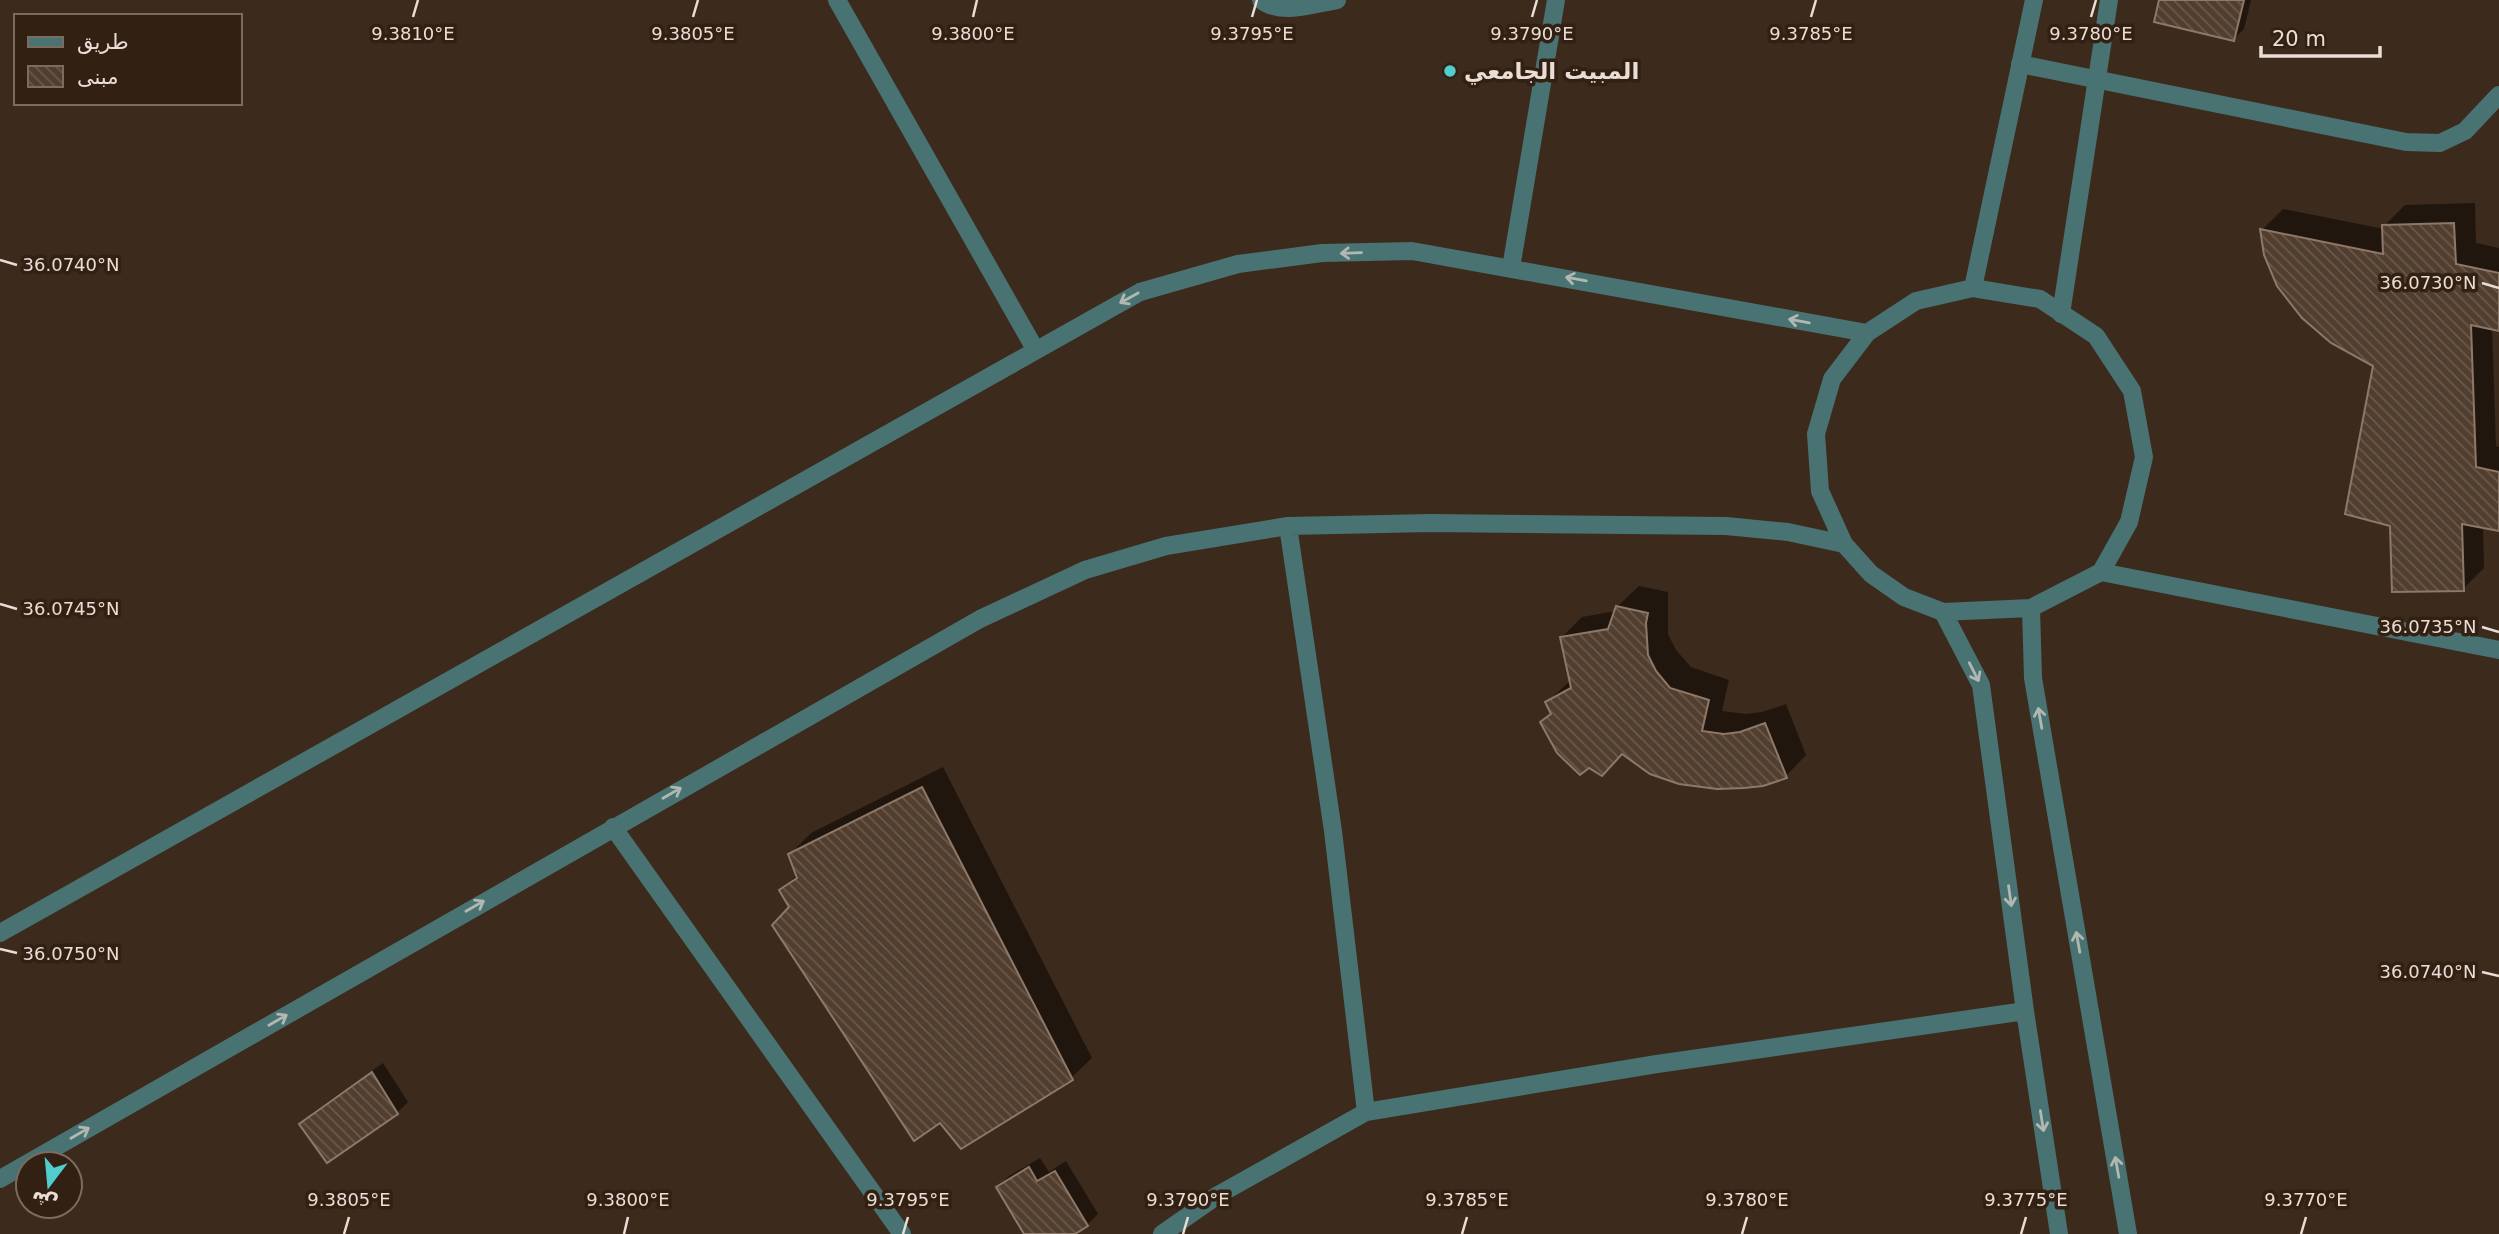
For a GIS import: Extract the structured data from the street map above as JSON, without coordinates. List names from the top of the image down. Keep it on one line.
{"places":["المبيت الجامعي"],"legend":["طريق","مبنى"],"scale_bar":"20 m","north":"bottom","coordinates":["9.3810°E","9.3805°E","9.3800°E","9.3795°E","9.3790°E","9.3785°E","9.3780°E","36.0740°N","36.0730°N","36.0745°N","36.0735°N","36.0750°N","9.3775°E","9.3770°E"]}
